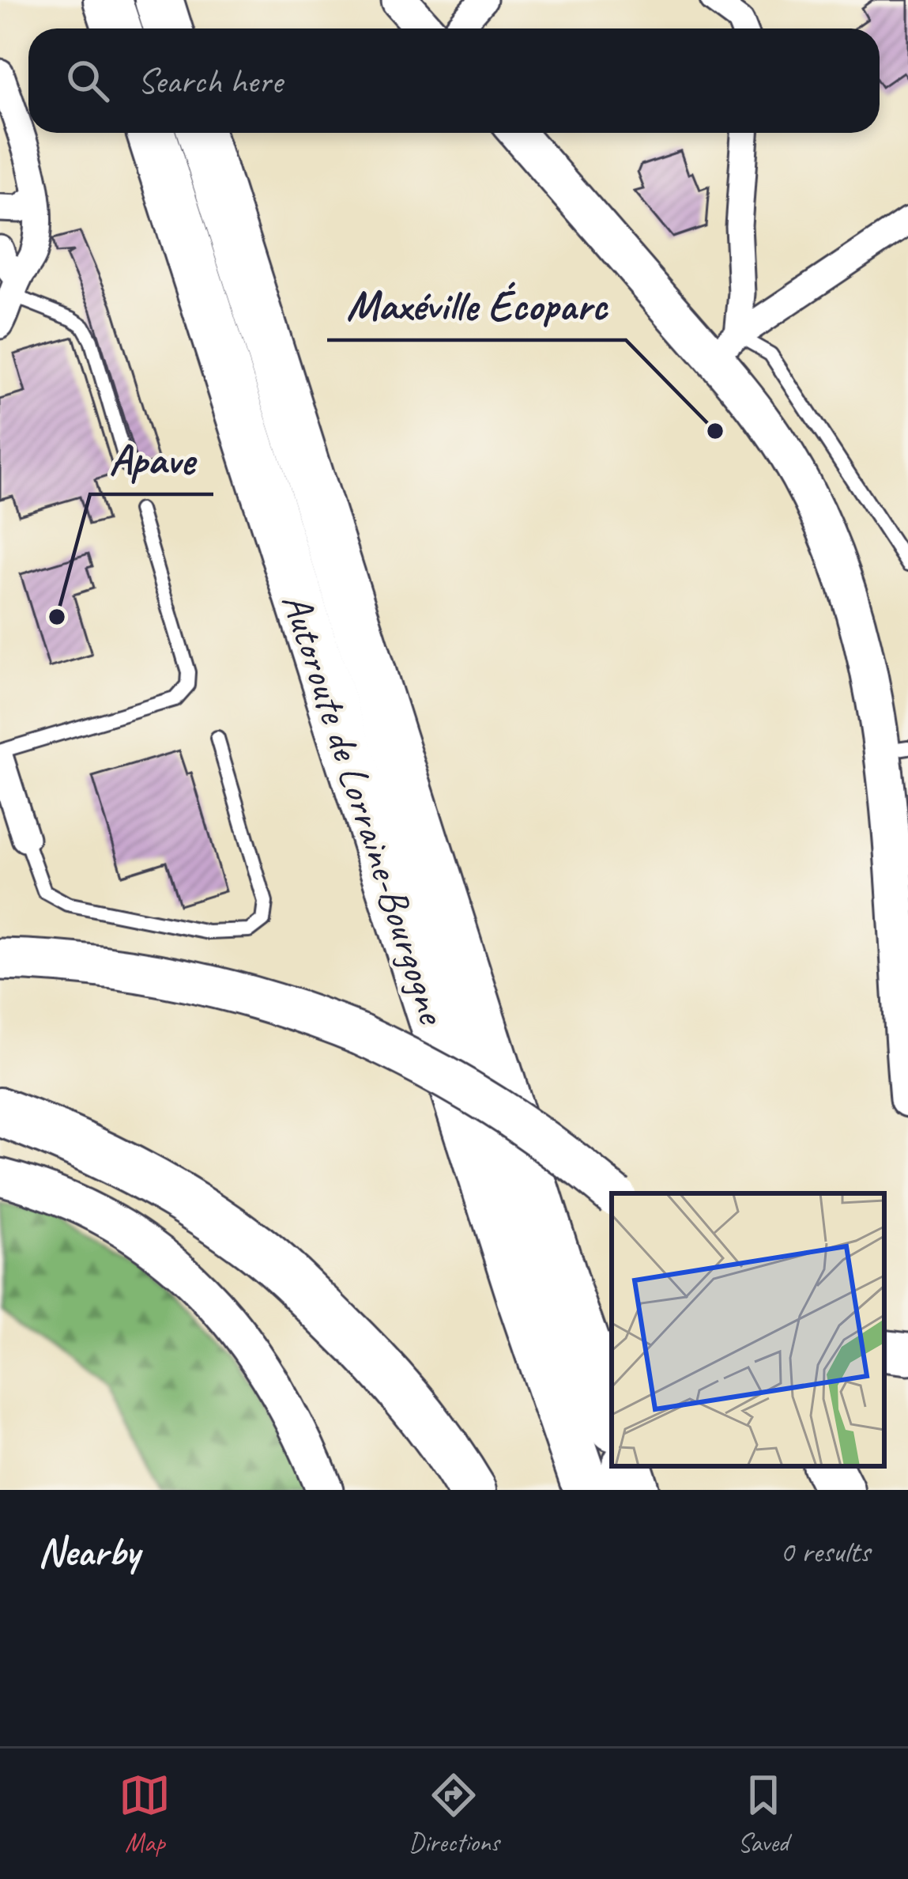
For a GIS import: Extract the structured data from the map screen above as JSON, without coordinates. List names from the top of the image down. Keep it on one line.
{"streets":{"highway":["Autoroute de Lorraine-Bourgogne"]},"places":["Maxéville Écoparc","Apave"],"page":{"search":"Search here","heading":["Nearby","0 results"],"nav":["Map","Directions","Saved"]}}
